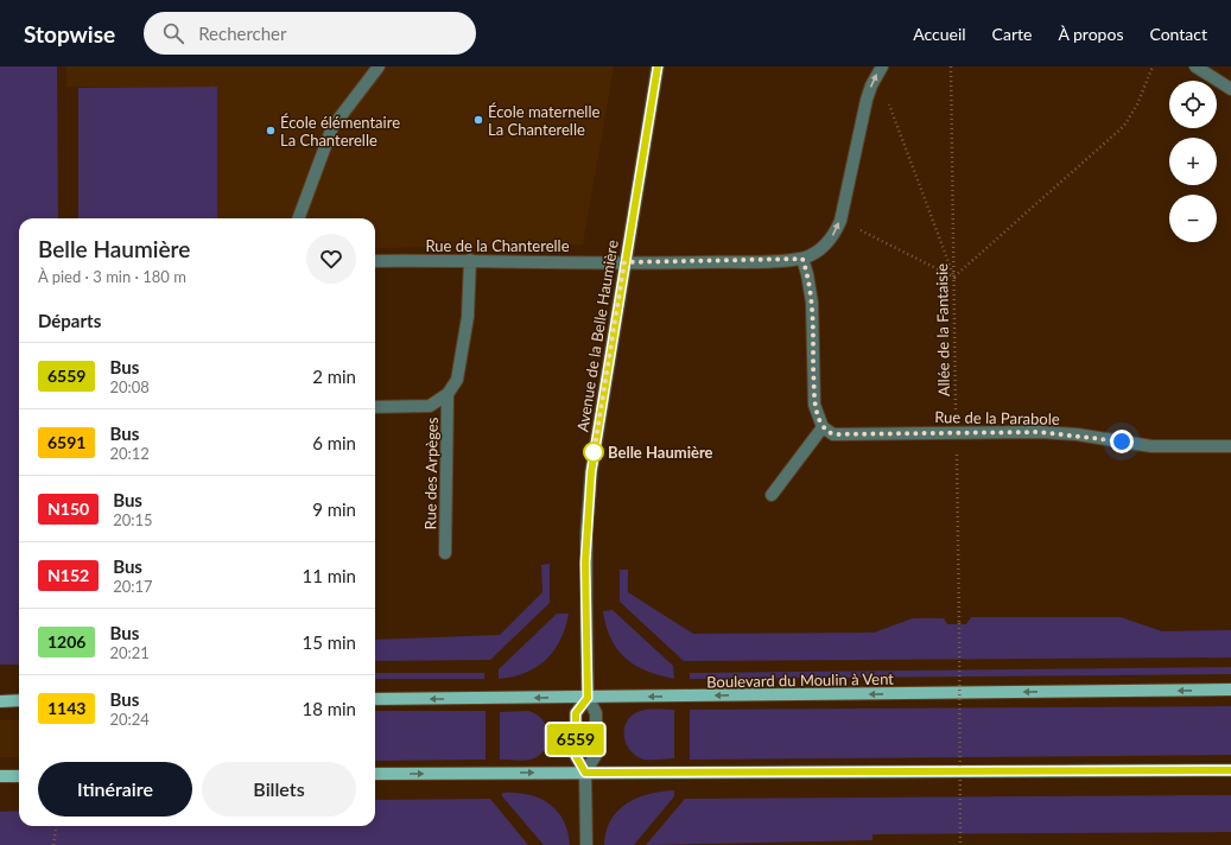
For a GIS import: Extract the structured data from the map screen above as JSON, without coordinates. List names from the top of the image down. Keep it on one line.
{"streets":{"main road":["Boulevard du Moulin à Vent"],"street":["Rue de la Chanterelle","Avenue de la Belle Haumière","Rue de la Parabole","Rue des Arpèges"],"path":["Allée de la Fantaisie"]},"crossings":[["Rue de la Chanterelle","Avenue de la Belle Haumière"],["Rue de la Chanterelle","Rue des Arpèges"],["Allée de la Fantaisie","Rue de la Parabole"],["Avenue de la Belle Haumière","Boulevard du Moulin à Vent"]],"places":["École maternelle La Chanterelle","École élémentaire La Chanterelle","Belle Haumière"],"lines":["bus line 6559"],"page":{"header":"Stopwise","search":"Rechercher","nav":["Accueil","Carte","À propos","Contact"],"on_map":"6559","map_buttons":["+","−"],"heading":[["Belle Haumière","À pied · 3 min · 180 m"],"Départs"],"list":[{"mark":"6559","name":"Bus","note":"20:08","value":"2 min"},{"mark":"6591","name":"Bus","note":"20:12","value":"6 min"},{"mark":"N150","name":"Bus","note":"20:15","value":"9 min"},{"mark":"N152","name":"Bus","note":"20:17","value":"11 min"},{"mark":"1206","name":"Bus","note":"20:21","value":"15 min"},{"mark":"1143","name":"Bus","note":"20:24","value":"18 min"}],"buttons":["Itinéraire","Billets"]}}
